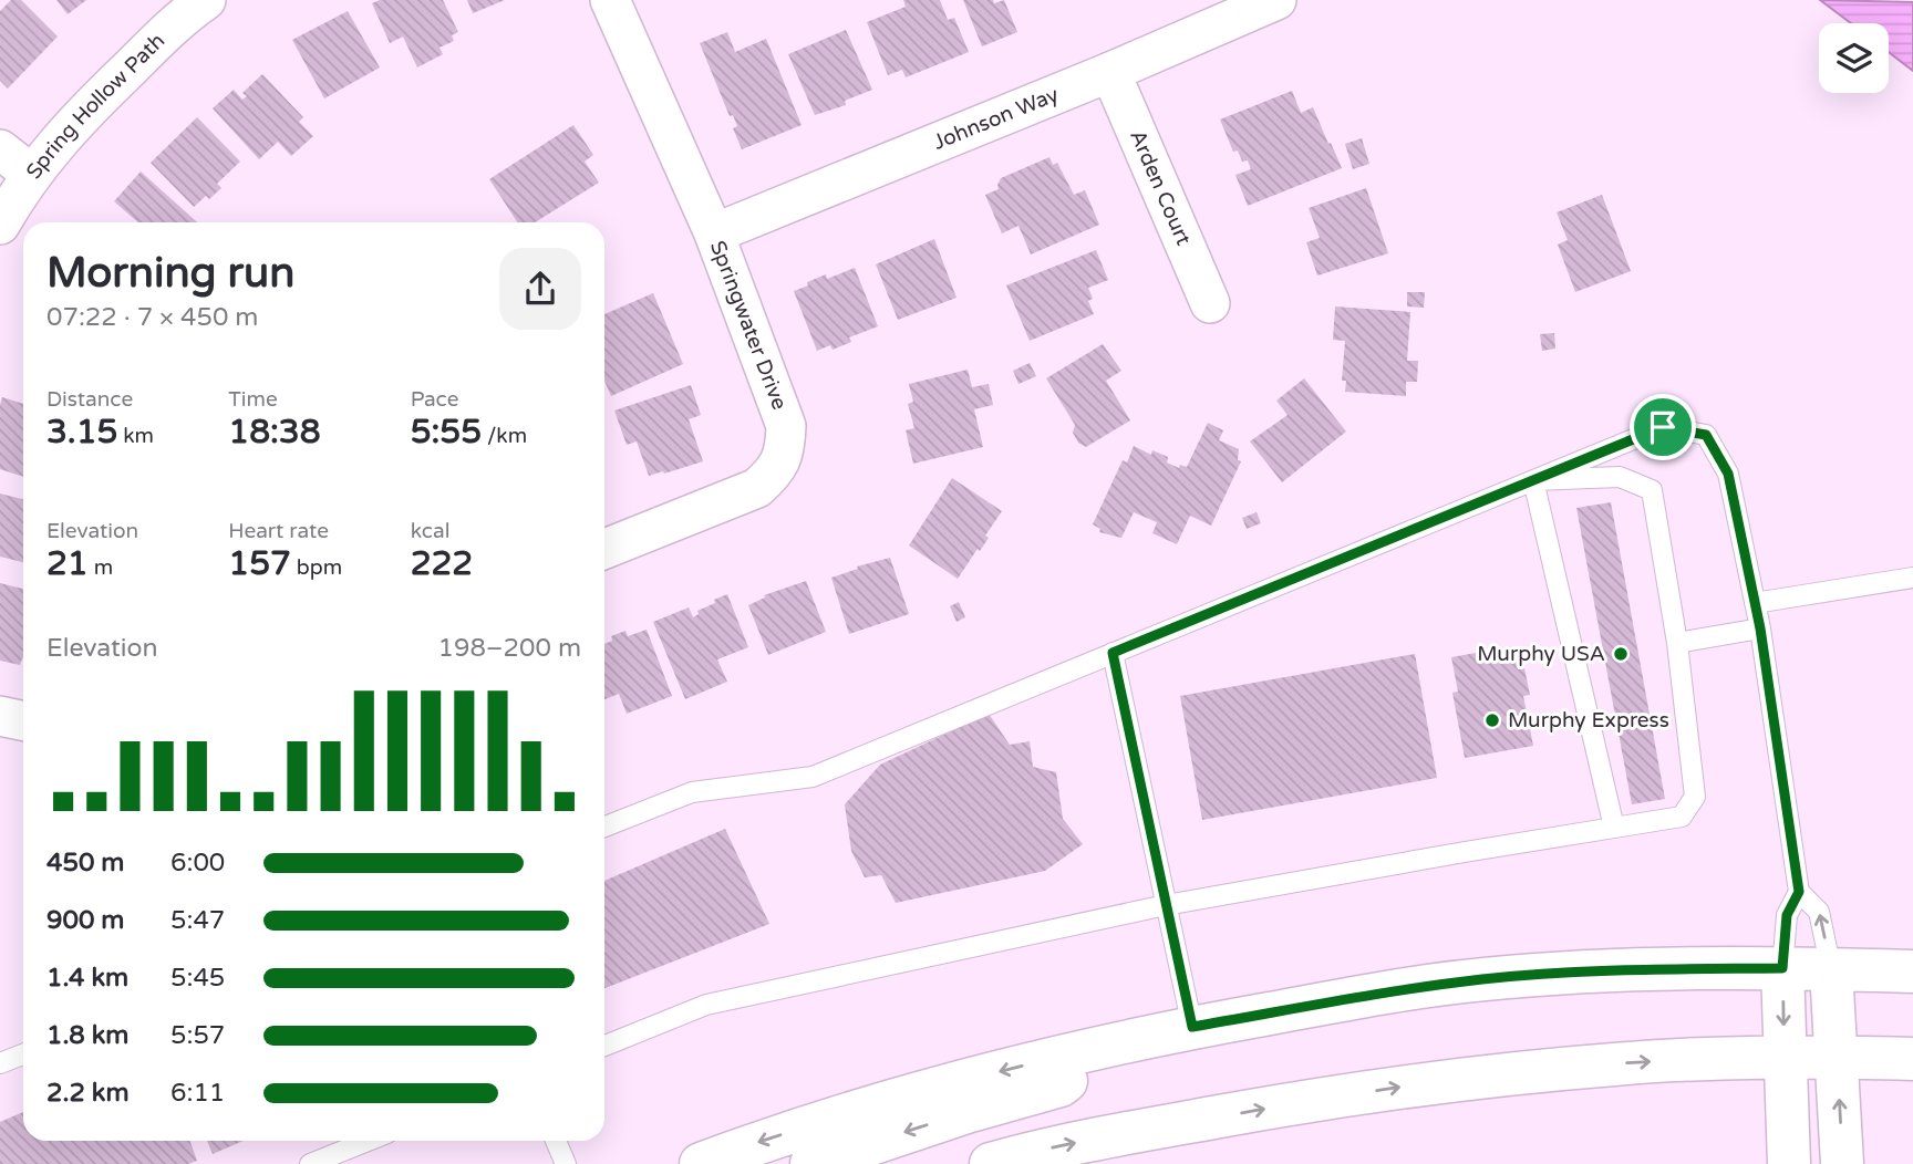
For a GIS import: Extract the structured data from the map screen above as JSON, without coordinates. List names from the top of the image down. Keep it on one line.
{"streets":{"street":["Spring Hollow Path","Johnson Way","Arden Court","Springwater Drive"]},"crossings":[["Johnson Way","Arden Court"],["Johnson Way","Springwater Drive"]],"places":["Murphy USA","Murphy Express"],"page":{"heading":["Morning run","07:22 · 7 × 450 m"],"stats":[["Distance","3.15 km"],["Time","18:38"],["Pace","5:55 /km"],["Elevation","21 m"],["Heart rate","157 bpm"],["kcal","222"]],"chart":["Elevation","198–200 m"],"list":[{"name":"450 m","note":"6:00"},{"name":"900 m","note":"5:47"},{"name":"1.4 km","note":"5:45"},{"name":"1.8 km","note":"5:57"},{"name":"2.2 km","note":"6:11"}]}}
